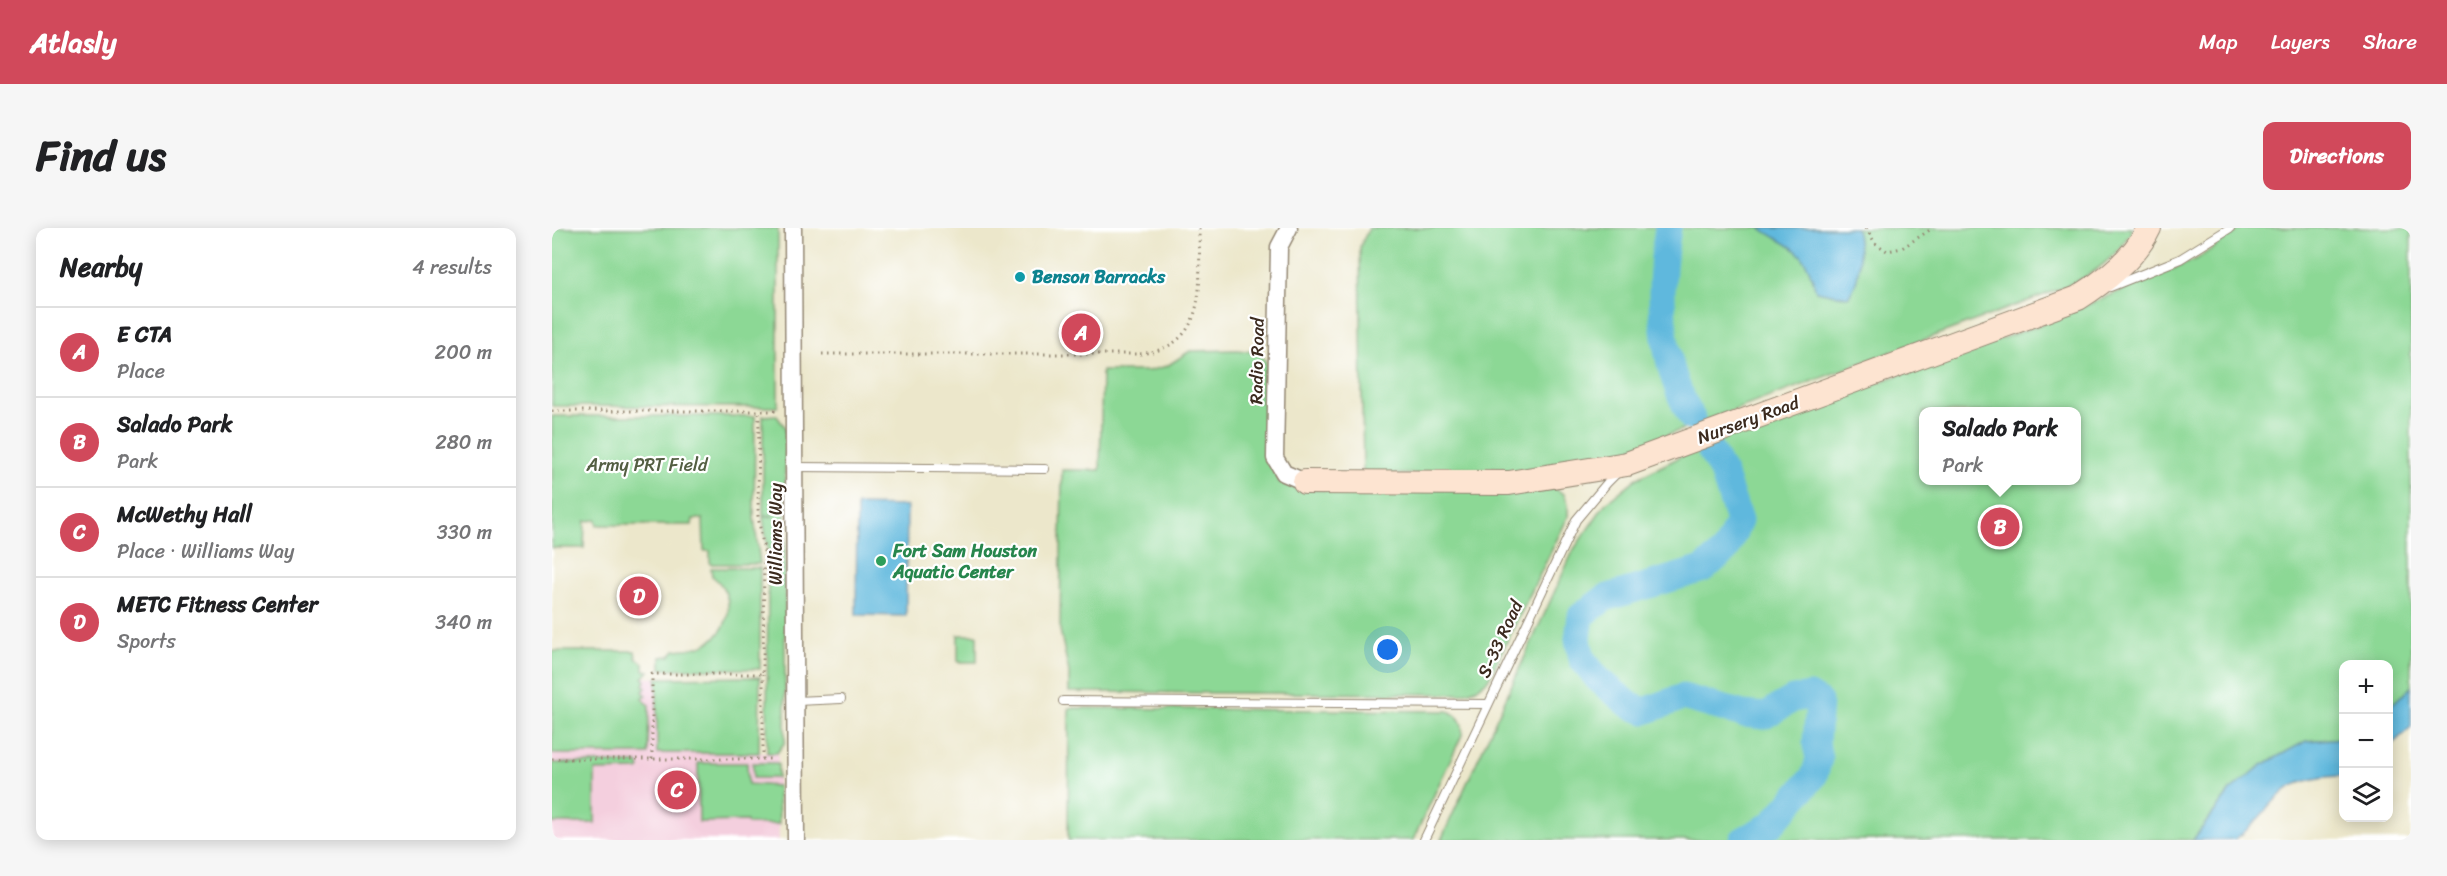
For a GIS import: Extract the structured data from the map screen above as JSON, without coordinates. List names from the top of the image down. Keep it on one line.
{"streets":{"street":["Radio Road","Nursery Road","Williams Way"],"lane":["S-33 Road"]},"crossings":[["Radio Road","Nursery Road"],["Nursery Road","S-33 Road"]],"parks":["Army PRT Field"],"places":["Benson Barracks","Fort Sam Houston Aquatic Center"],"page":{"header":"Atlasly","nav":["Map","Layers","Share"],"title":"Find us","buttons":"Directions","heading":["Nearby","4 results"],"list":[{"mark":"A","name":"E CTA","note":"Place","value":"200 m"},{"mark":"B","name":"Salado Park","note":"Park","value":"280 m"},{"mark":"C","name":"McWethy Hall","note":"Place · Williams Way","value":"330 m"},{"mark":"D","name":"METC Fitness Center","note":"Sports","value":"340 m"}],"pins":["A","B","D","C"],"popup":["Salado Park","Park"],"map_buttons":["+","−"]}}
